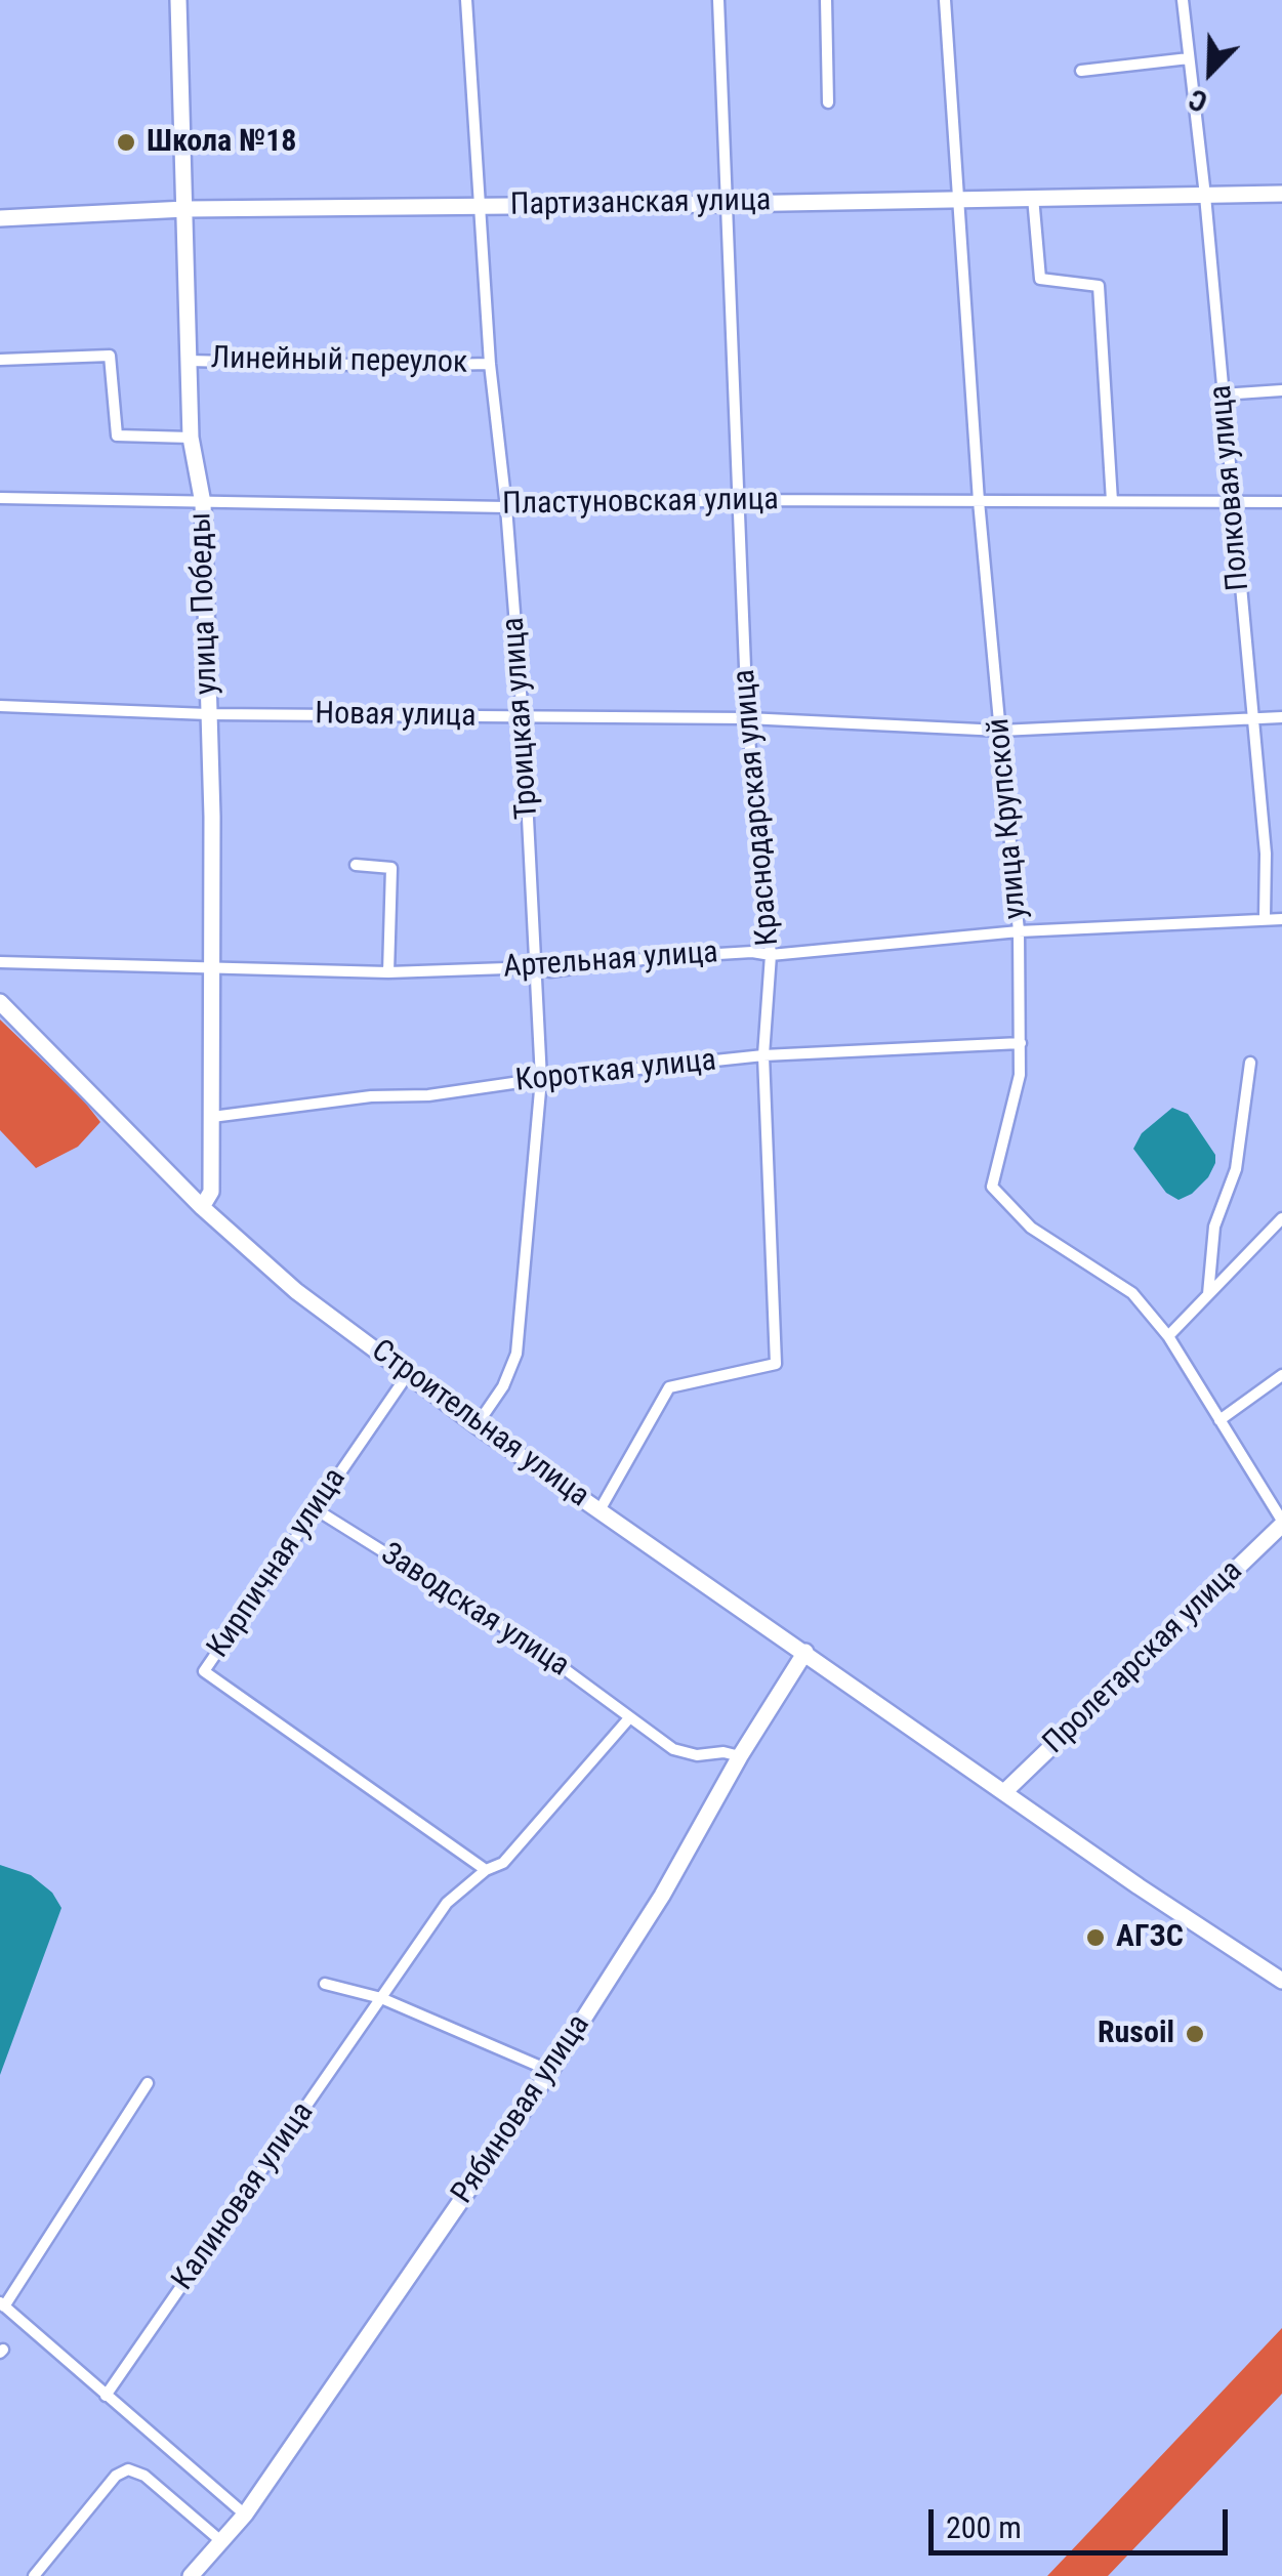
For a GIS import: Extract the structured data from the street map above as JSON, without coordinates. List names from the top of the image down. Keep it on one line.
{"streets":{"street":["Партизанская улица","Линейный переулок","Полковая улица","Пластуновская улица","улица Победы","Новая улица","Троицкая улица","Краснодарская улица","улица Крупской","Артельная улица","Короткая улица","Строительная улица","Кирпичная улица","Заводская улица","Пролетарская улица","Рябиновая улица","Калиновая улица"]},"crossings":[["Партизанская улица","Полковая улица"],["Партизанская улица","улица Победы"],["Партизанская улица","Троицкая улица"],["Партизанская улица","Краснодарская улица"],["Партизанская улица","улица Крупской"],["Линейный переулок","улица Победы"],["Линейный переулок","Троицкая улица"],["Полковая улица","Пластуновская улица"],["Полковая улица","Новая улица"],["Полковая улица","Артельная улица"],["Пластуновская улица","улица Победы"],["Пластуновская улица","Троицкая улица"],["Пластуновская улица","Краснодарская улица"],["Пластуновская улица","улица Крупской"],["улица Победы","Новая улица"],["улица Победы","Артельная улица"],["улица Победы","Короткая улица"],["улица Победы","Строительная улица"],["Новая улица","Троицкая улица"],["Новая улица","Краснодарская улица"],["Новая улица","улица Крупской"],["Троицкая улица","Артельная улица"],["Троицкая улица","Короткая улица"],["Троицкая улица","Строительная улица"],["Краснодарская улица","Артельная улица"],["Краснодарская улица","Короткая улица"],["Краснодарская улица","Строительная улица"],["улица Крупской","Артельная улица"],["улица Крупской","Короткая улица"],["улица Крупской","Пролетарская улица"],["Строительная улица","Кирпичная улица"],["Строительная улица","Пролетарская улица"],["Строительная улица","Рябиновая улица"],["Кирпичная улица","Заводская улица"],["Кирпичная улица","Калиновая улица"],["Заводская улица","Рябиновая улица"],["Заводская улица","Калиновая улица"]],"places":["Школа №18","АГЗС","Rusoil"],"scale_bar":"200 m","north":"bottom left"}
